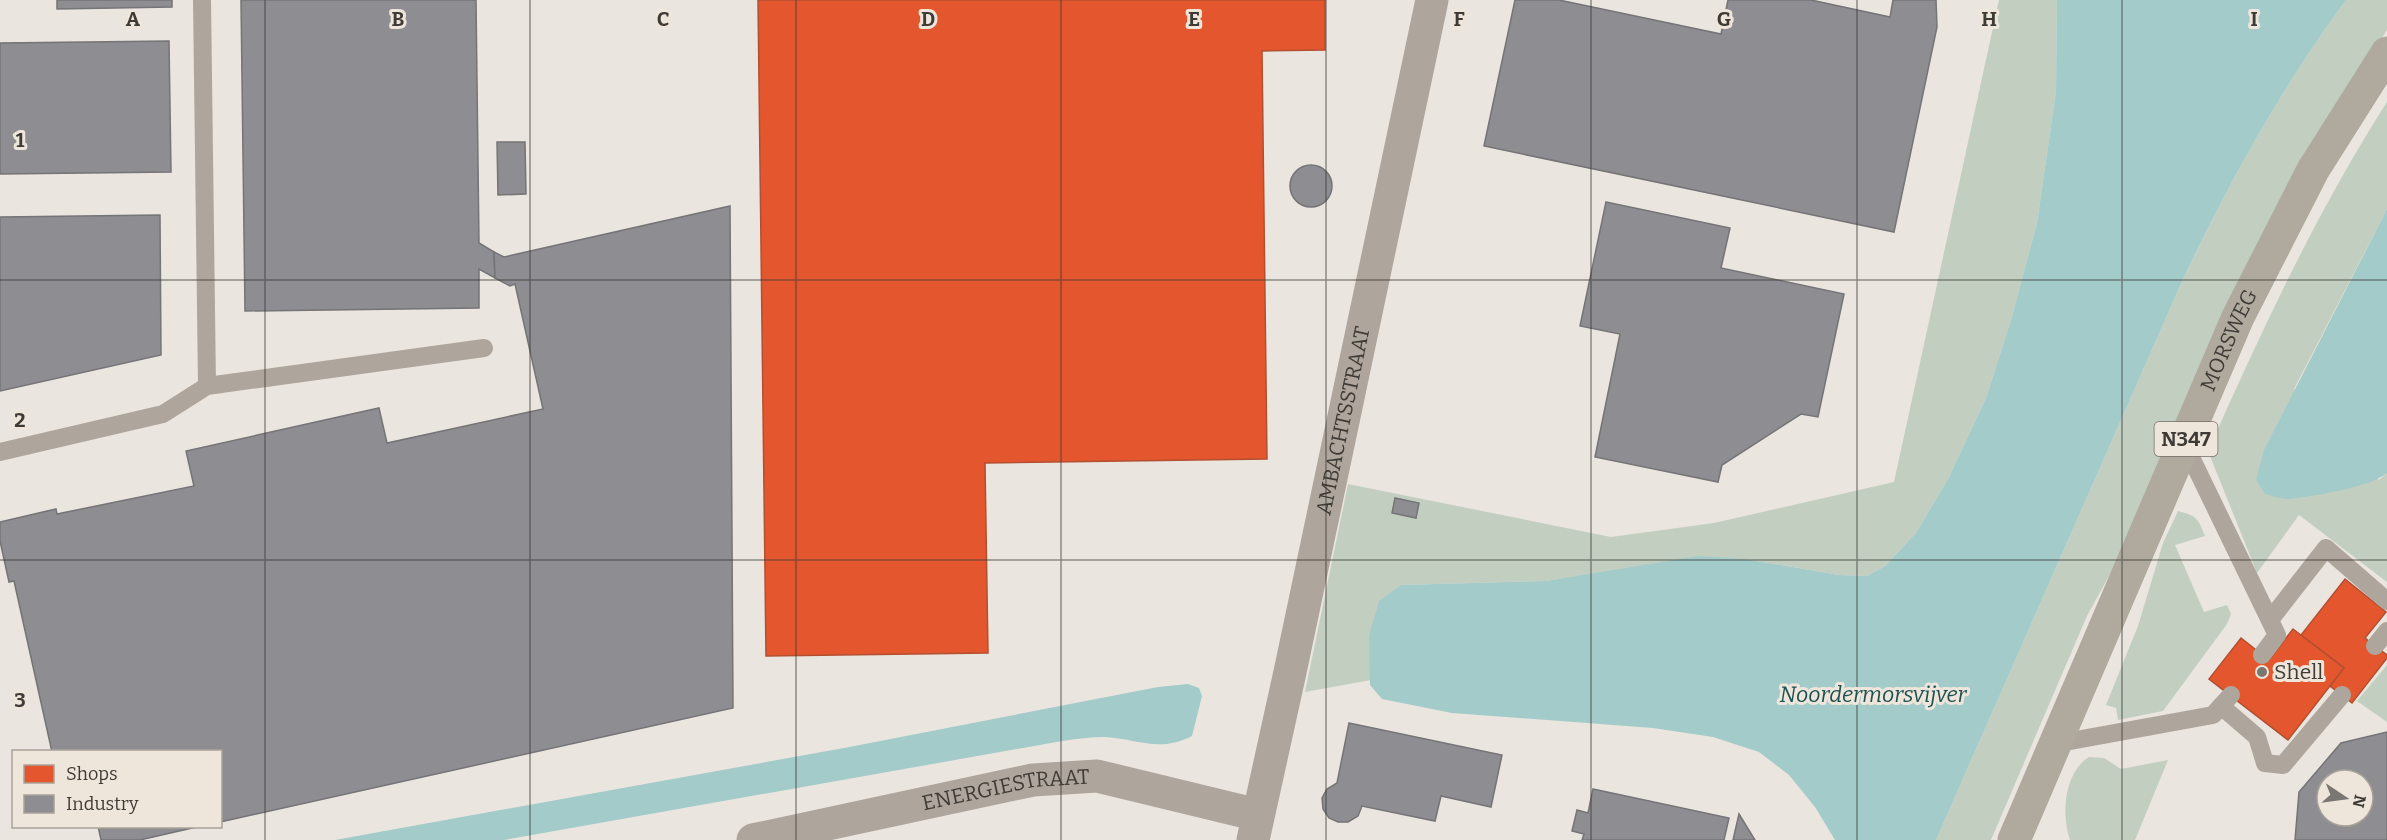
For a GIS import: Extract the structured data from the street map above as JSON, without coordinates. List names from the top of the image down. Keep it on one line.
{"streets":{"main road":["MORSWEG","N347"],"street":["AMBACHTSSTRAAT","ENERGIESTRAAT"]},"crossings":[["AMBACHTSSTRAAT","ENERGIESTRAAT"]],"water":["Noordermorsvijver"],"places":["Shell"],"legend":["Shops","Industry"],"north":"right","grid":{"columns":["A","B","C","D","E","F","G","H","I"],"rows":["1","2","3"]}}
